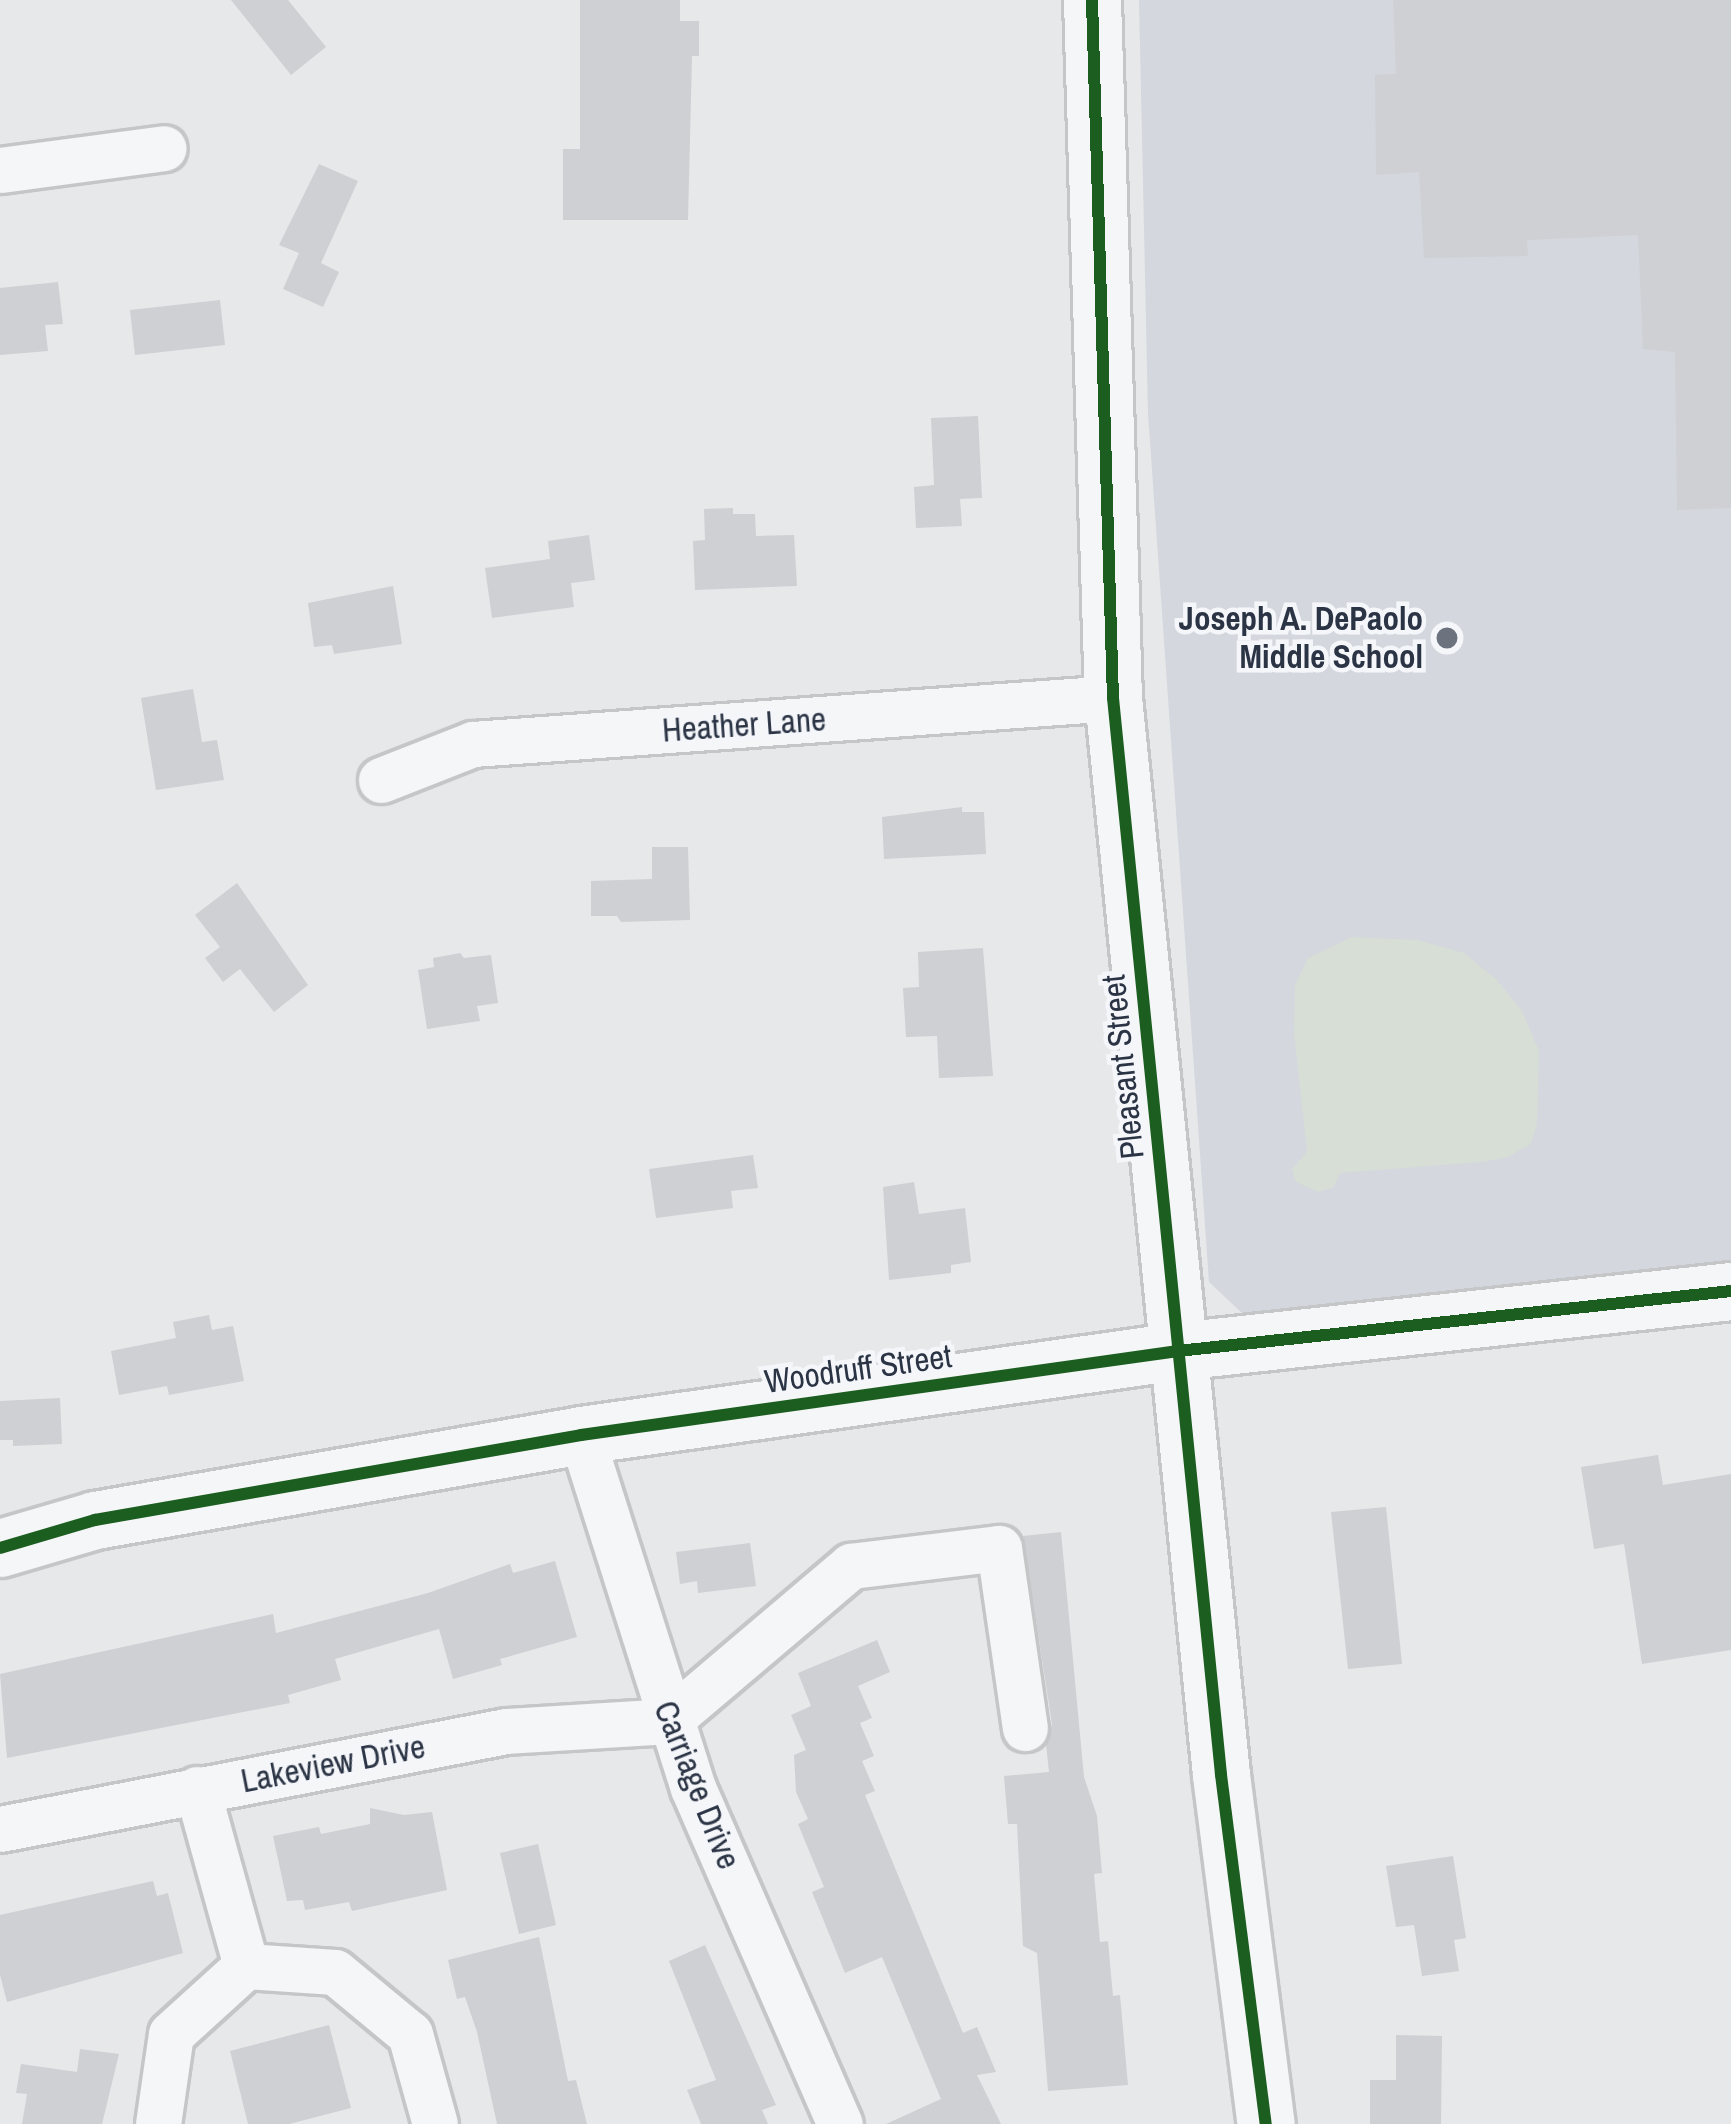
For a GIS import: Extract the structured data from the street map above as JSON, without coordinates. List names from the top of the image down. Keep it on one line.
{"streets":{"street":["Heather Lane","Pleasant Street","Woodruff Street","Lakeview Drive","Carriage Drive"]},"crossings":[["Heather Lane","Pleasant Street"],["Pleasant Street","Woodruff Street"],["Woodruff Street","Carriage Drive"],["Lakeview Drive","Carriage Drive"]],"places":["Joseph A. DePaolo Middle School"]}
